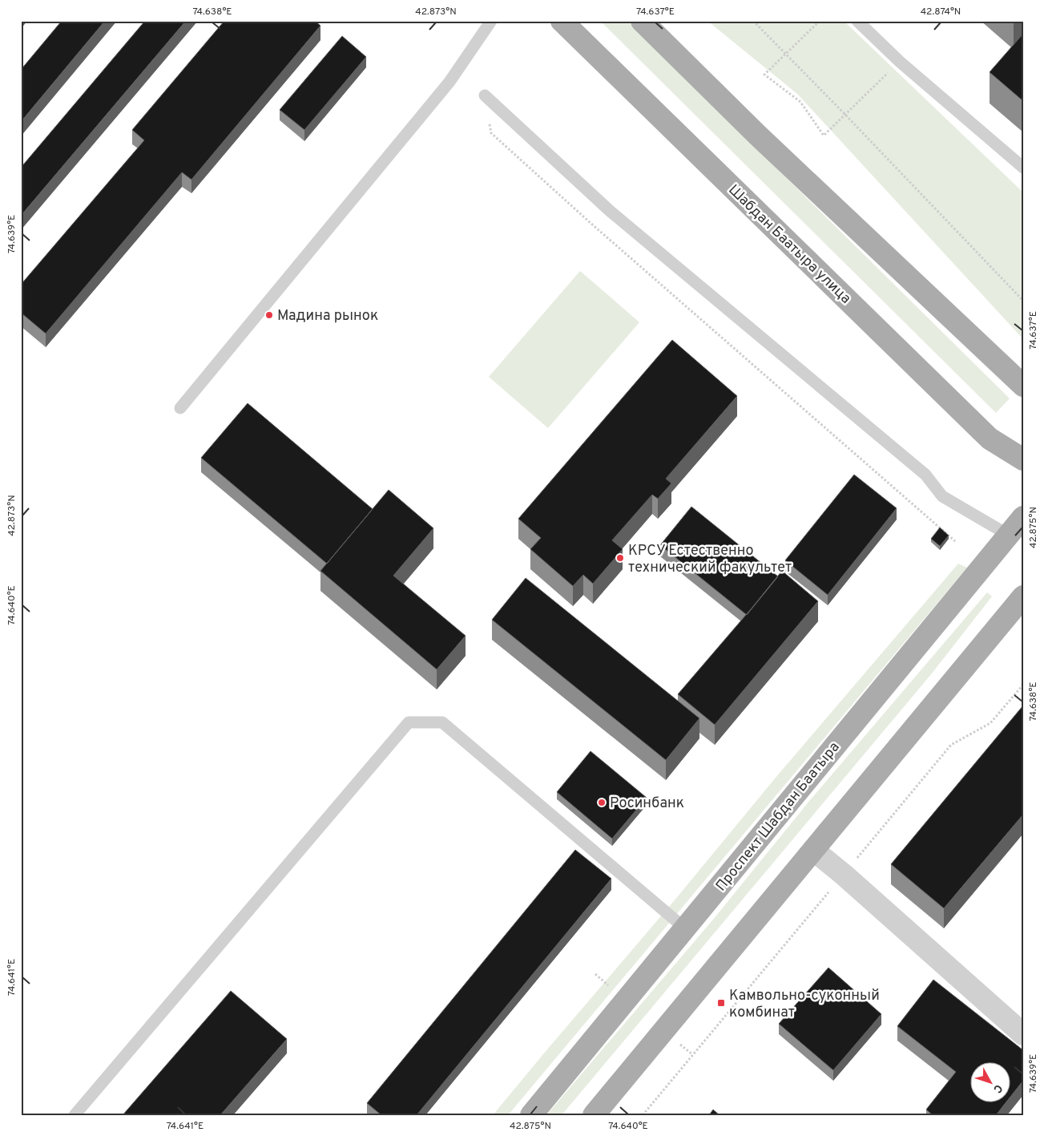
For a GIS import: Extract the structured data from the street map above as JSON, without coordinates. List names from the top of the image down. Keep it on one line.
{"streets":{"main road":["Шабдан Баатыра улица","Проспект Шабдан Баатыра"]},"places":{"other":["Мадина рынок","КРСУ Естественно технический факультет","Росинбанк"],"transit":["Камвольно-суконный комбинат"]},"north":"bottom right","coordinates":["74.638°E","42.873°N","74.637°E","42.874°N","74.639°E","42.875°N","74.640°E","74.641°E"]}
